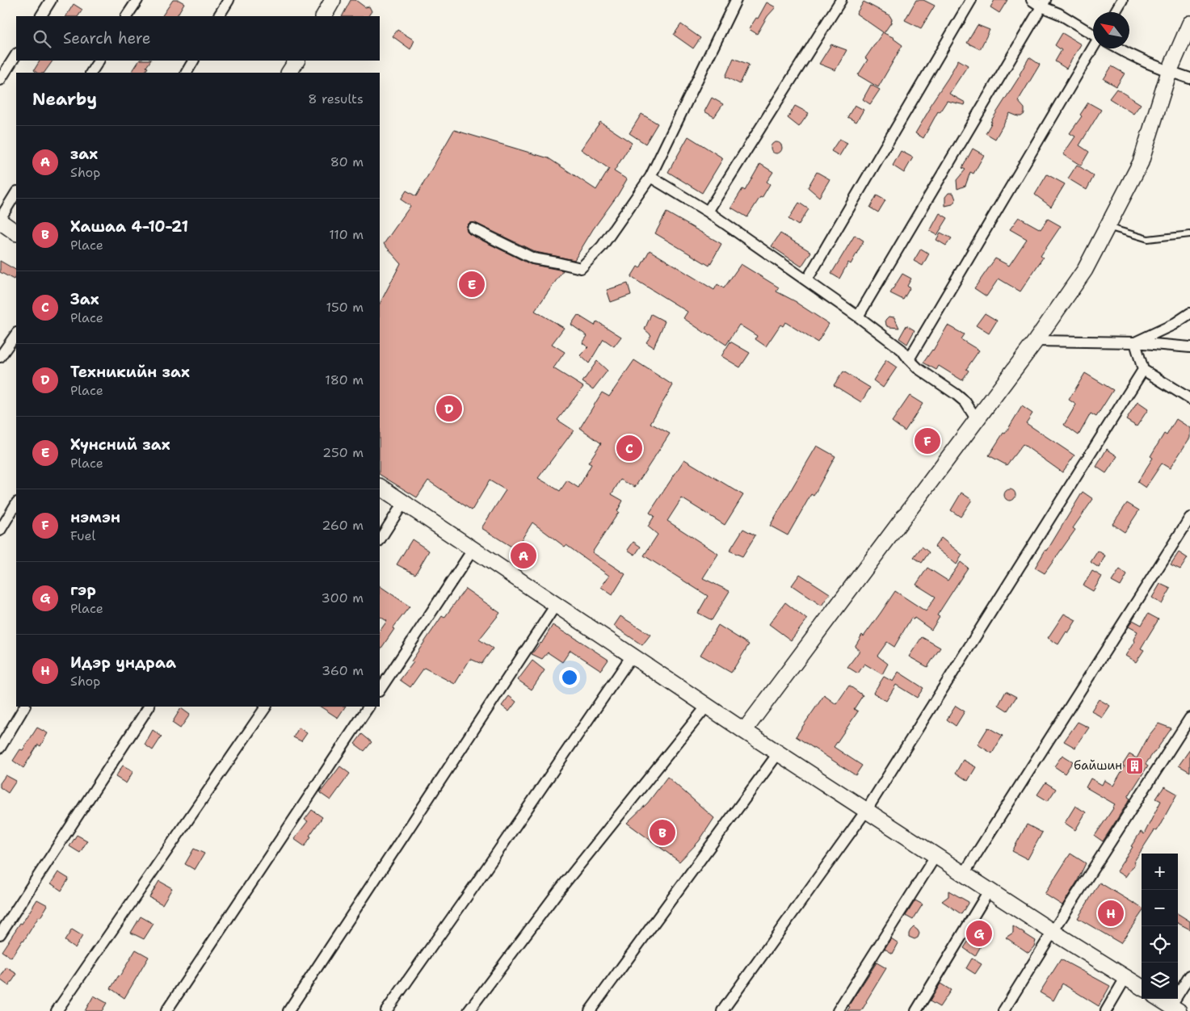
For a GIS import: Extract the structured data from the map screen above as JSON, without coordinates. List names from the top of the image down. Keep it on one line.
{"places":{"building":["байшин"]},"north":"top left","page":{"search":"Search here","heading":["Nearby","8 results"],"list":[{"mark":"A","name":"зах","note":"Shop","value":"80 m"},{"mark":"B","name":"Хашаа 4-10-21","note":"Place","value":"110 m"},{"mark":"C","name":"Зах","note":"Place","value":"150 m"},{"mark":"D","name":"Техникийн зах","note":"Place","value":"180 m"},{"mark":"E","name":"Хүнсний зах","note":"Place","value":"250 m"},{"mark":"F","name":"нэмэн","note":"Fuel","value":"260 m"},{"mark":"G","name":"гэр","note":"Place","value":"300 m"},{"mark":"H","name":"Идэр ундраа","note":"Shop","value":"360 m"}],"pins":["E","D","F","C","A","B","H","G"],"map_buttons":["+","−"]}}
